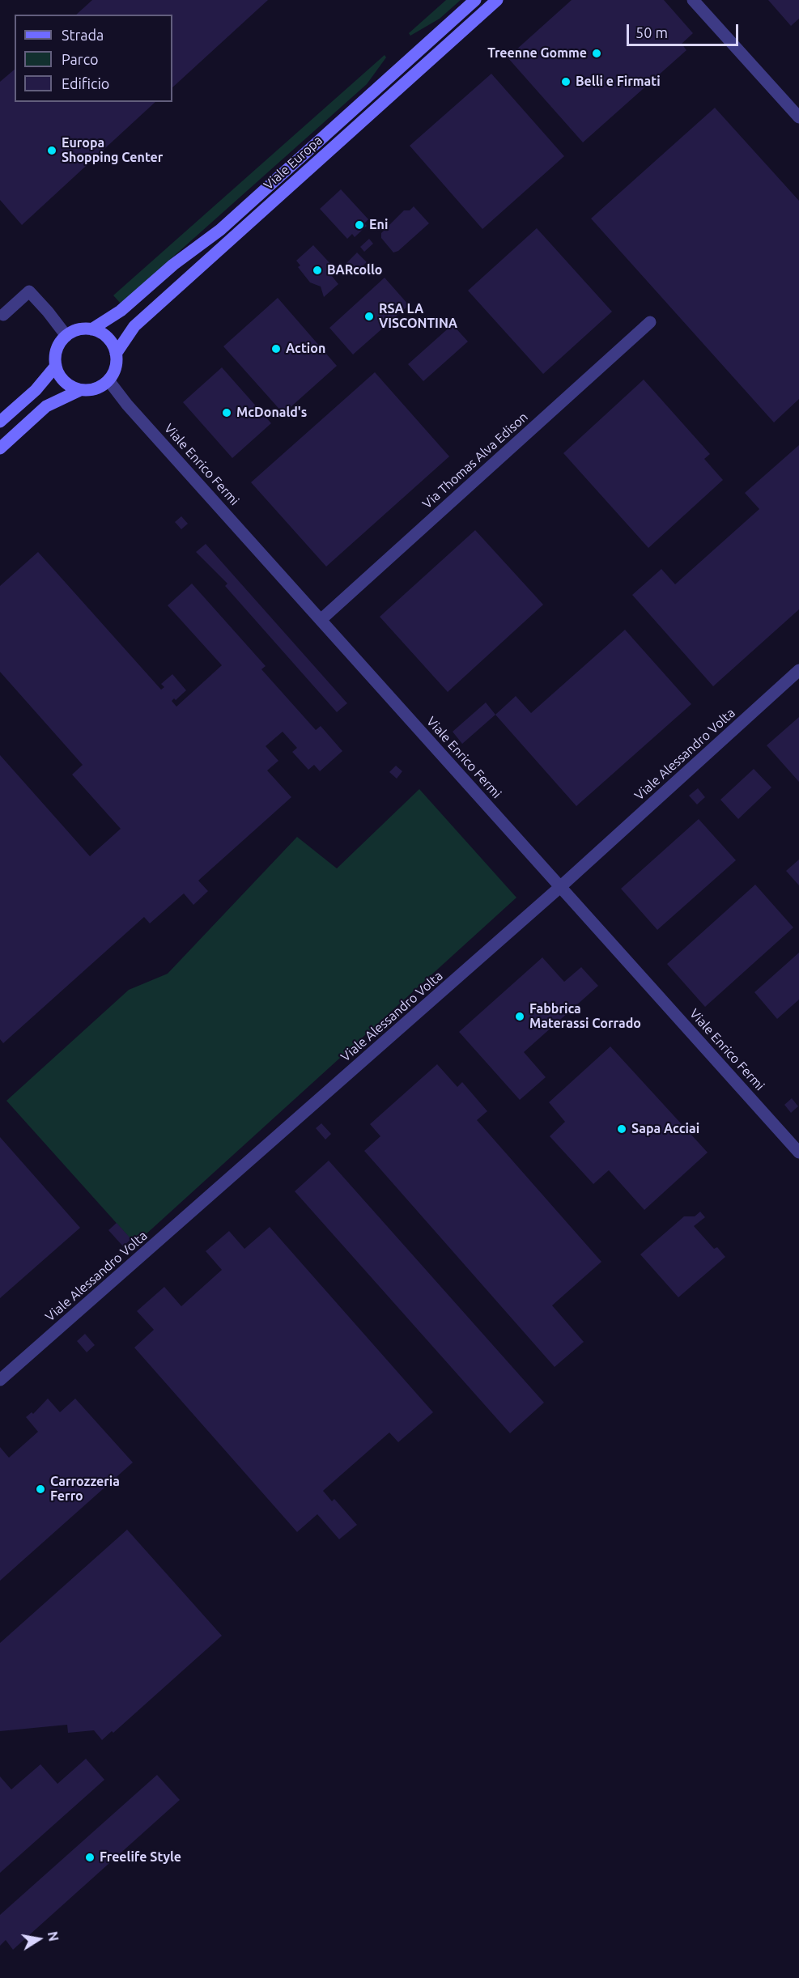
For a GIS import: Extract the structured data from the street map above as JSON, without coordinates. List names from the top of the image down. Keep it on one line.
{"streets":{"main road":["Viale Europa"],"street":["Via Thomas Alva Edison","Viale Enrico Fermi","Viale Alessandro Volta"]},"crossings":[["Viale Europa","Viale Enrico Fermi"],["Via Thomas Alva Edison","Viale Enrico Fermi"],["Viale Enrico Fermi","Viale Alessandro Volta"]],"places":["Treenne Gomme","Belli e Firmati","Europa Shopping Center","Eni","BARcollo","RSA LA VISCONTINA","Action","McDonald's","Fabbrica Materassi Corrado","Sapa Acciai","Carrozzeria Ferro","Freelife Style"],"legend":["Strada","Parco","Edificio"],"scale_bar":"50 m","north":"right"}
